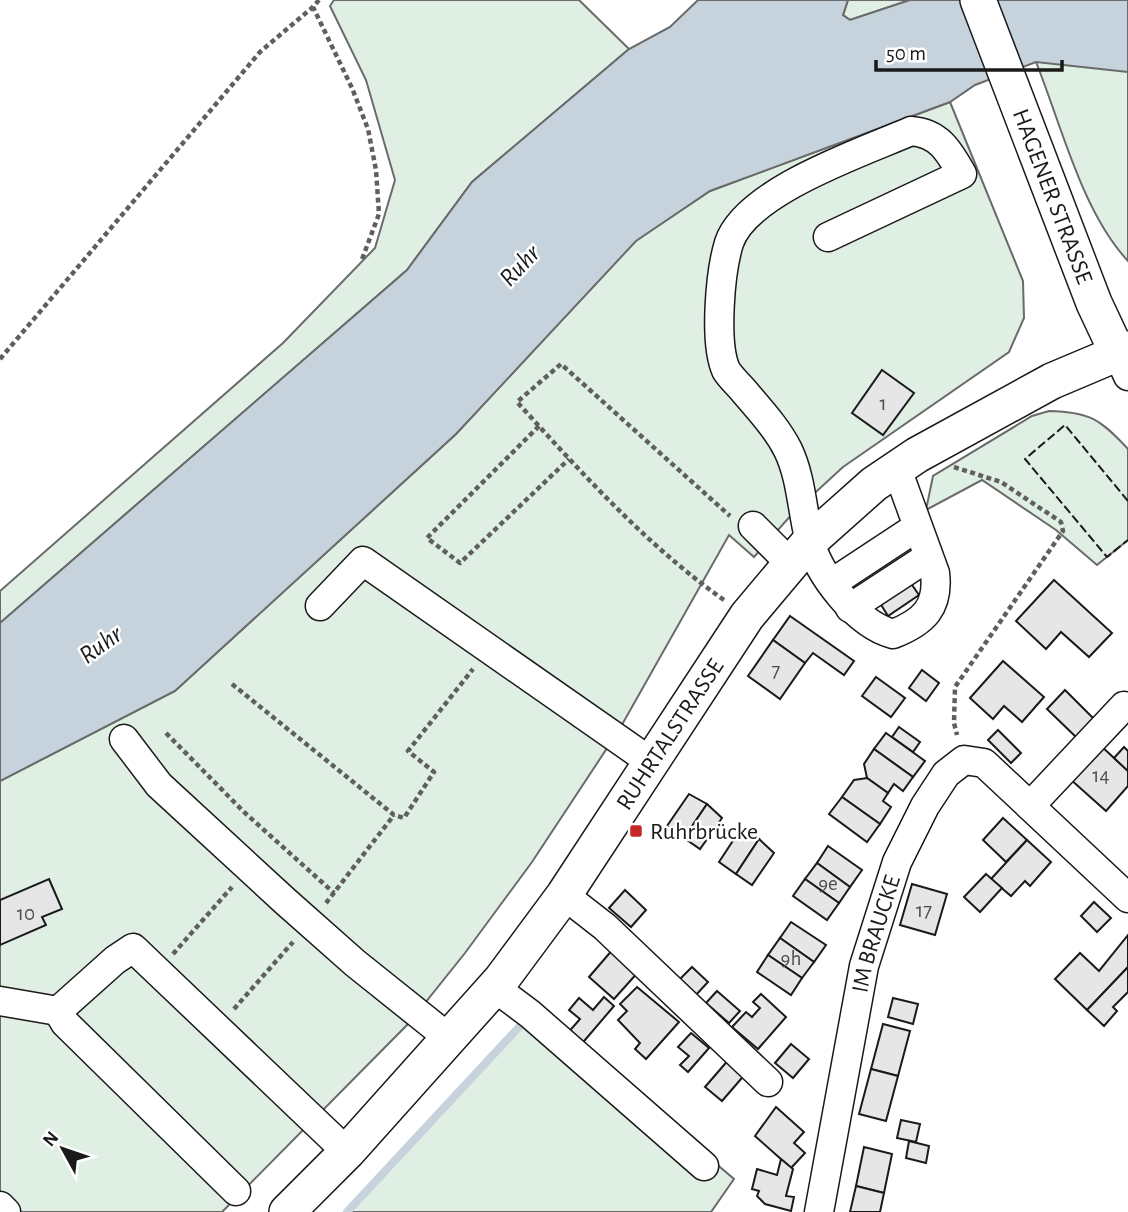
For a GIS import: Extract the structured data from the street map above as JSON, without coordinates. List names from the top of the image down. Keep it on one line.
{"streets":{"main road":["HAGENER STRASSE","RUHRTALSTRASSE"],"street":["IM BRAUCKE"]},"crossings":[["HAGENER STRASSE","RUHRTALSTRASSE"]],"water":["Ruhr"],"places":{"transit":["Ruhrbrücke"]},"house_numbers":["1","7","14","9e","17","10","9h"],"scale_bar":"50 m","north":"top left"}
